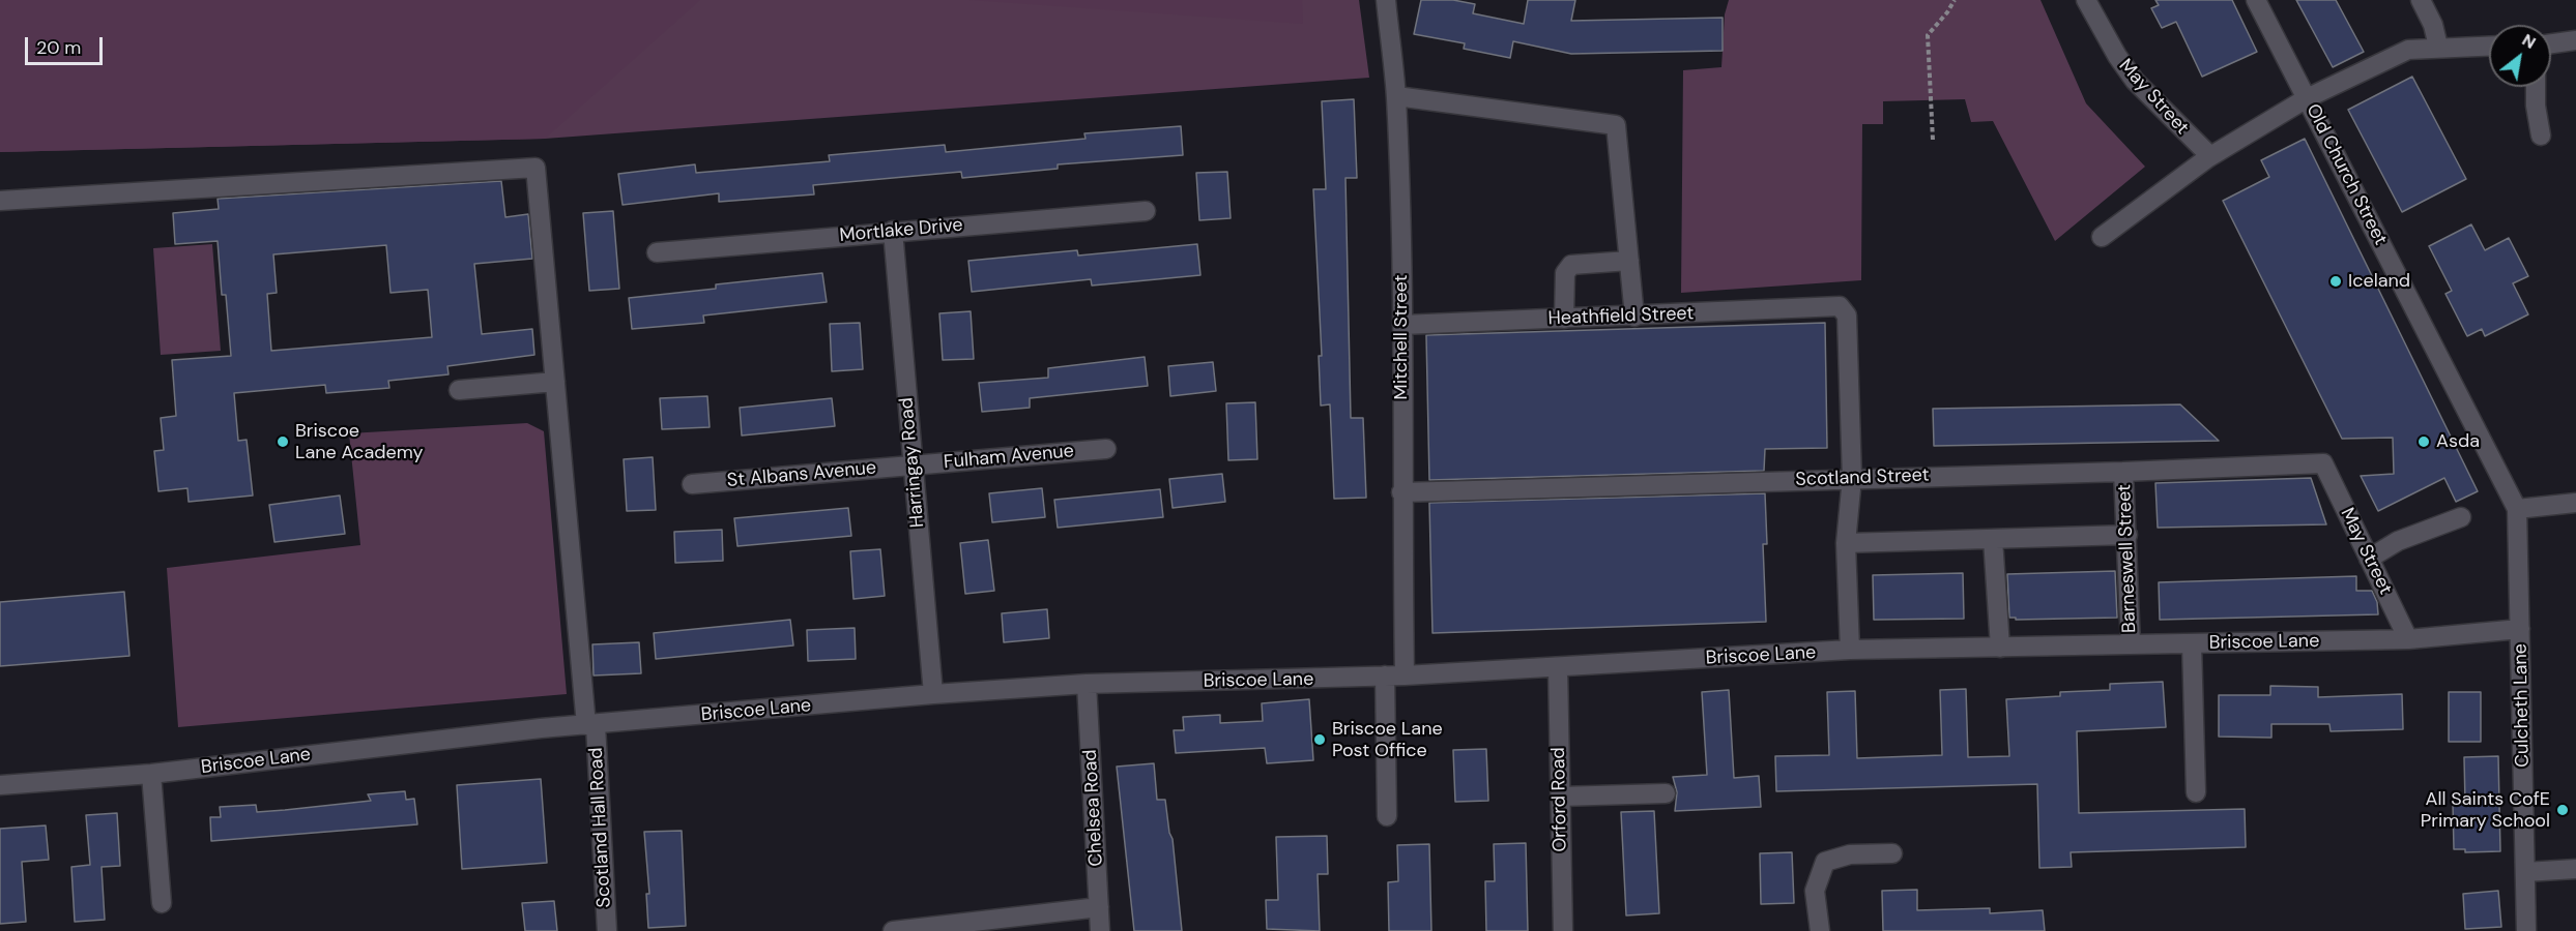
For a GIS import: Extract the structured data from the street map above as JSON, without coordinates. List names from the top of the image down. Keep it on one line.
{"streets":{"street":["May Street","Old Church Street","Mortlake Drive","Heathfield Street","Mitchell Street","Fulham Avenue","Harringay Road","St Albans Avenue","Scotland Street","Barneswell Street","Briscoe Lane","Culcheth Lane","Orford Road","Chelsea Road","Scotland Hall Road"]},"crossings":[["May Street","Scotland Street"],["May Street","Briscoe Lane"],["Old Church Street","Briscoe Lane"],["Old Church Street","Culcheth Lane"],["Mortlake Drive","Harringay Road"],["Heathfield Street","Mitchell Street"],["Heathfield Street","Scotland Street"],["Mitchell Street","Scotland Street"],["Mitchell Street","Briscoe Lane"],["Fulham Avenue","Harringay Road"],["Fulham Avenue","St Albans Avenue"],["Harringay Road","St Albans Avenue"],["Harringay Road","Briscoe Lane"],["Scotland Street","Barneswell Street"],["Barneswell Street","Briscoe Lane"],["Briscoe Lane","Culcheth Lane"],["Briscoe Lane","Orford Road"],["Briscoe Lane","Chelsea Road"],["Briscoe Lane","Scotland Hall Road"]],"places":["Iceland","Briscoe Lane Academy","Asda","Briscoe Lane Post Office","All Saints CofE Primary School"],"scale_bar":"20 m","north":"top right"}
